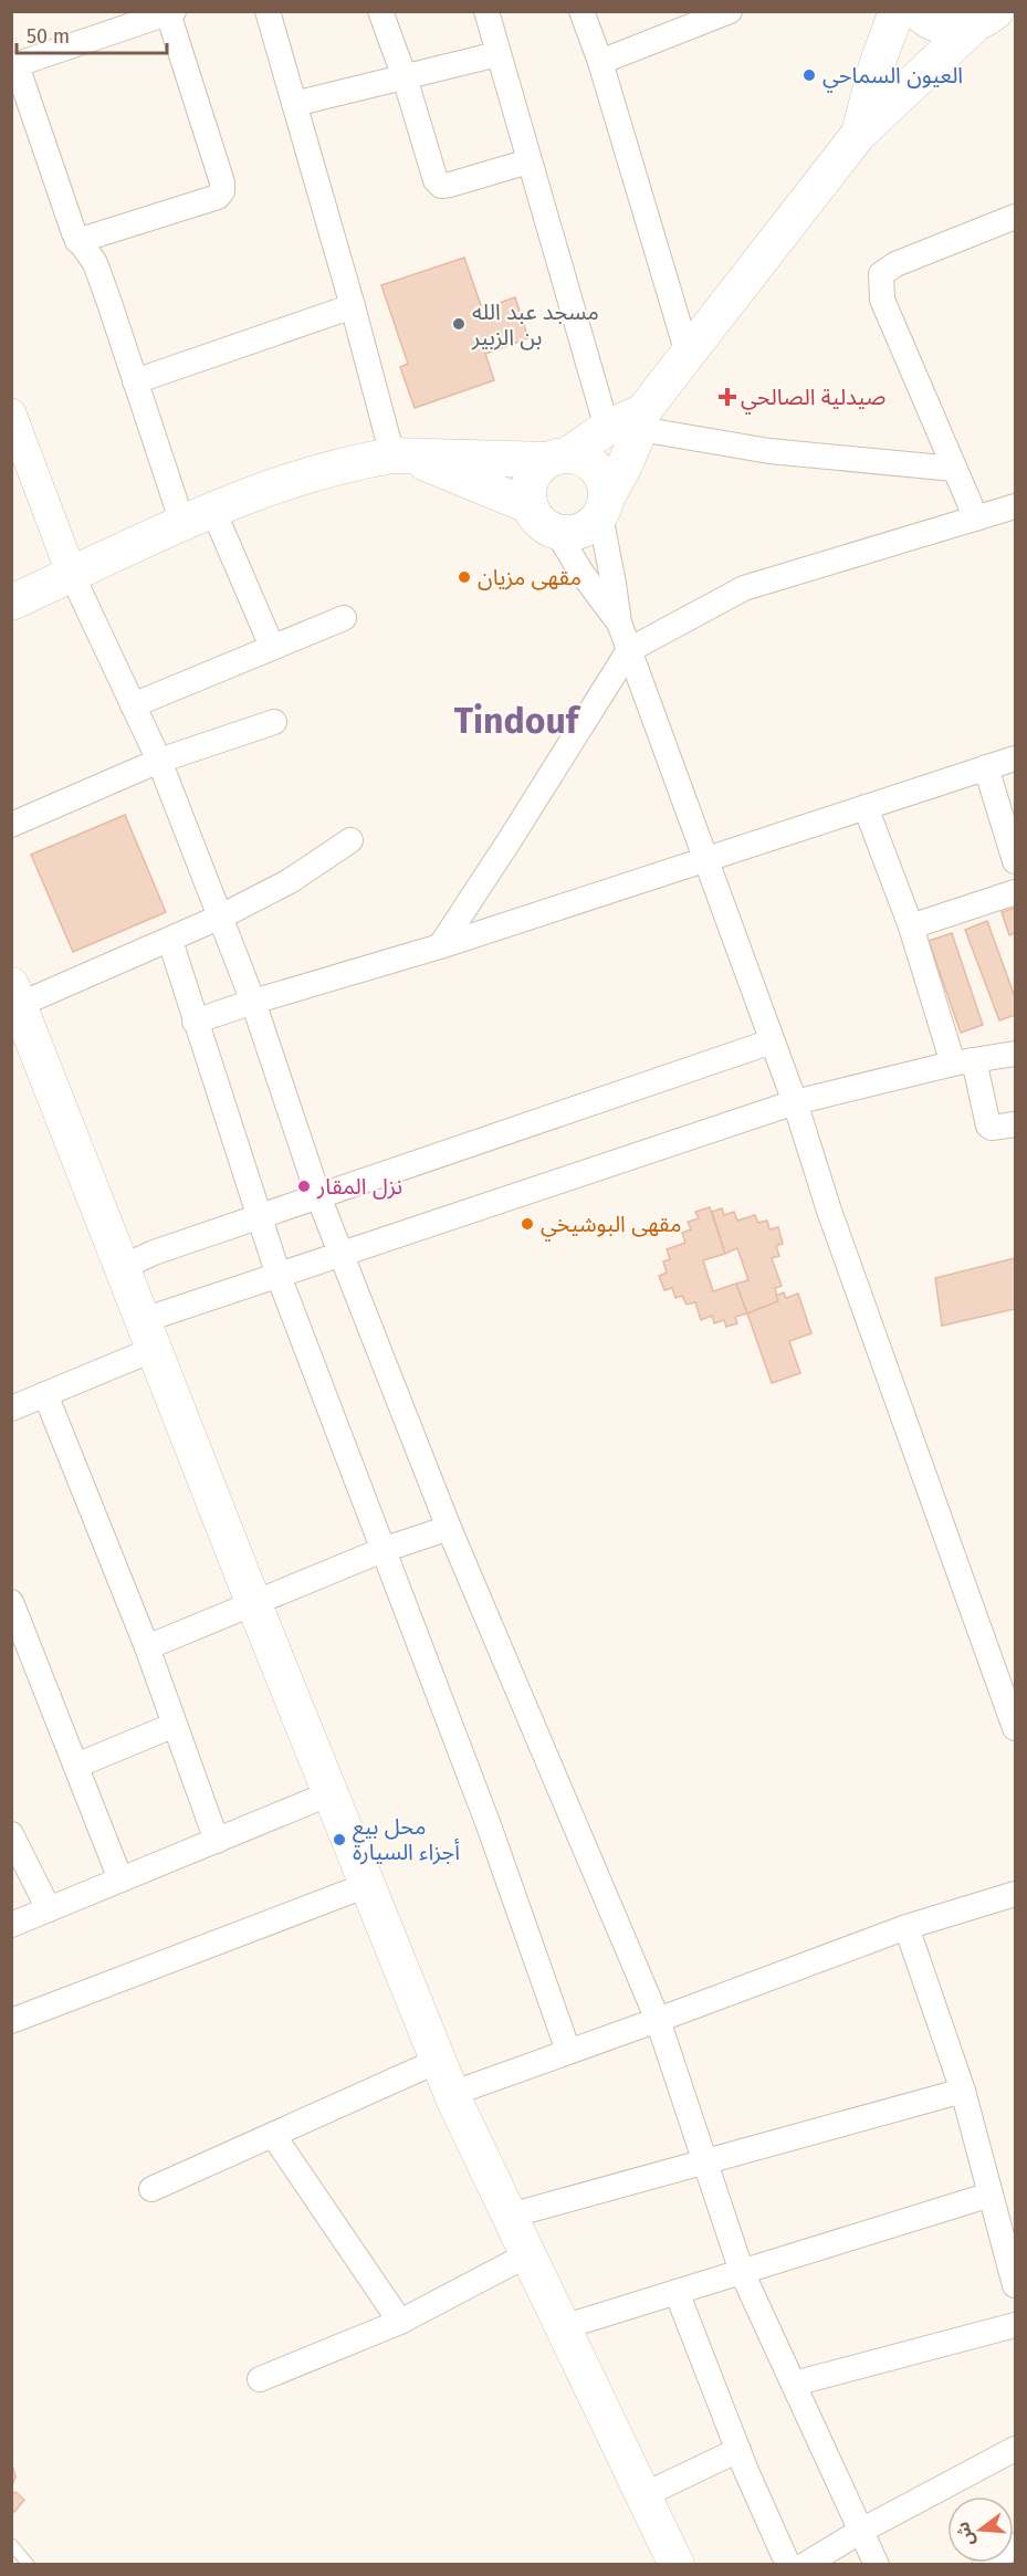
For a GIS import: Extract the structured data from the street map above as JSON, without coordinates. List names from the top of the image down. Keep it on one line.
{"districts":["Tindouf"],"places":{"other":["العيون السماحي","مسجد عبد الله بن الزبير","مقهى مزيان","نزل المقار","مقهى البوشيخي","محل بيع أجزاء السيارة"],"health":["صيدلية الصالحي"]},"scale_bar":"50 m","north":"left"}
